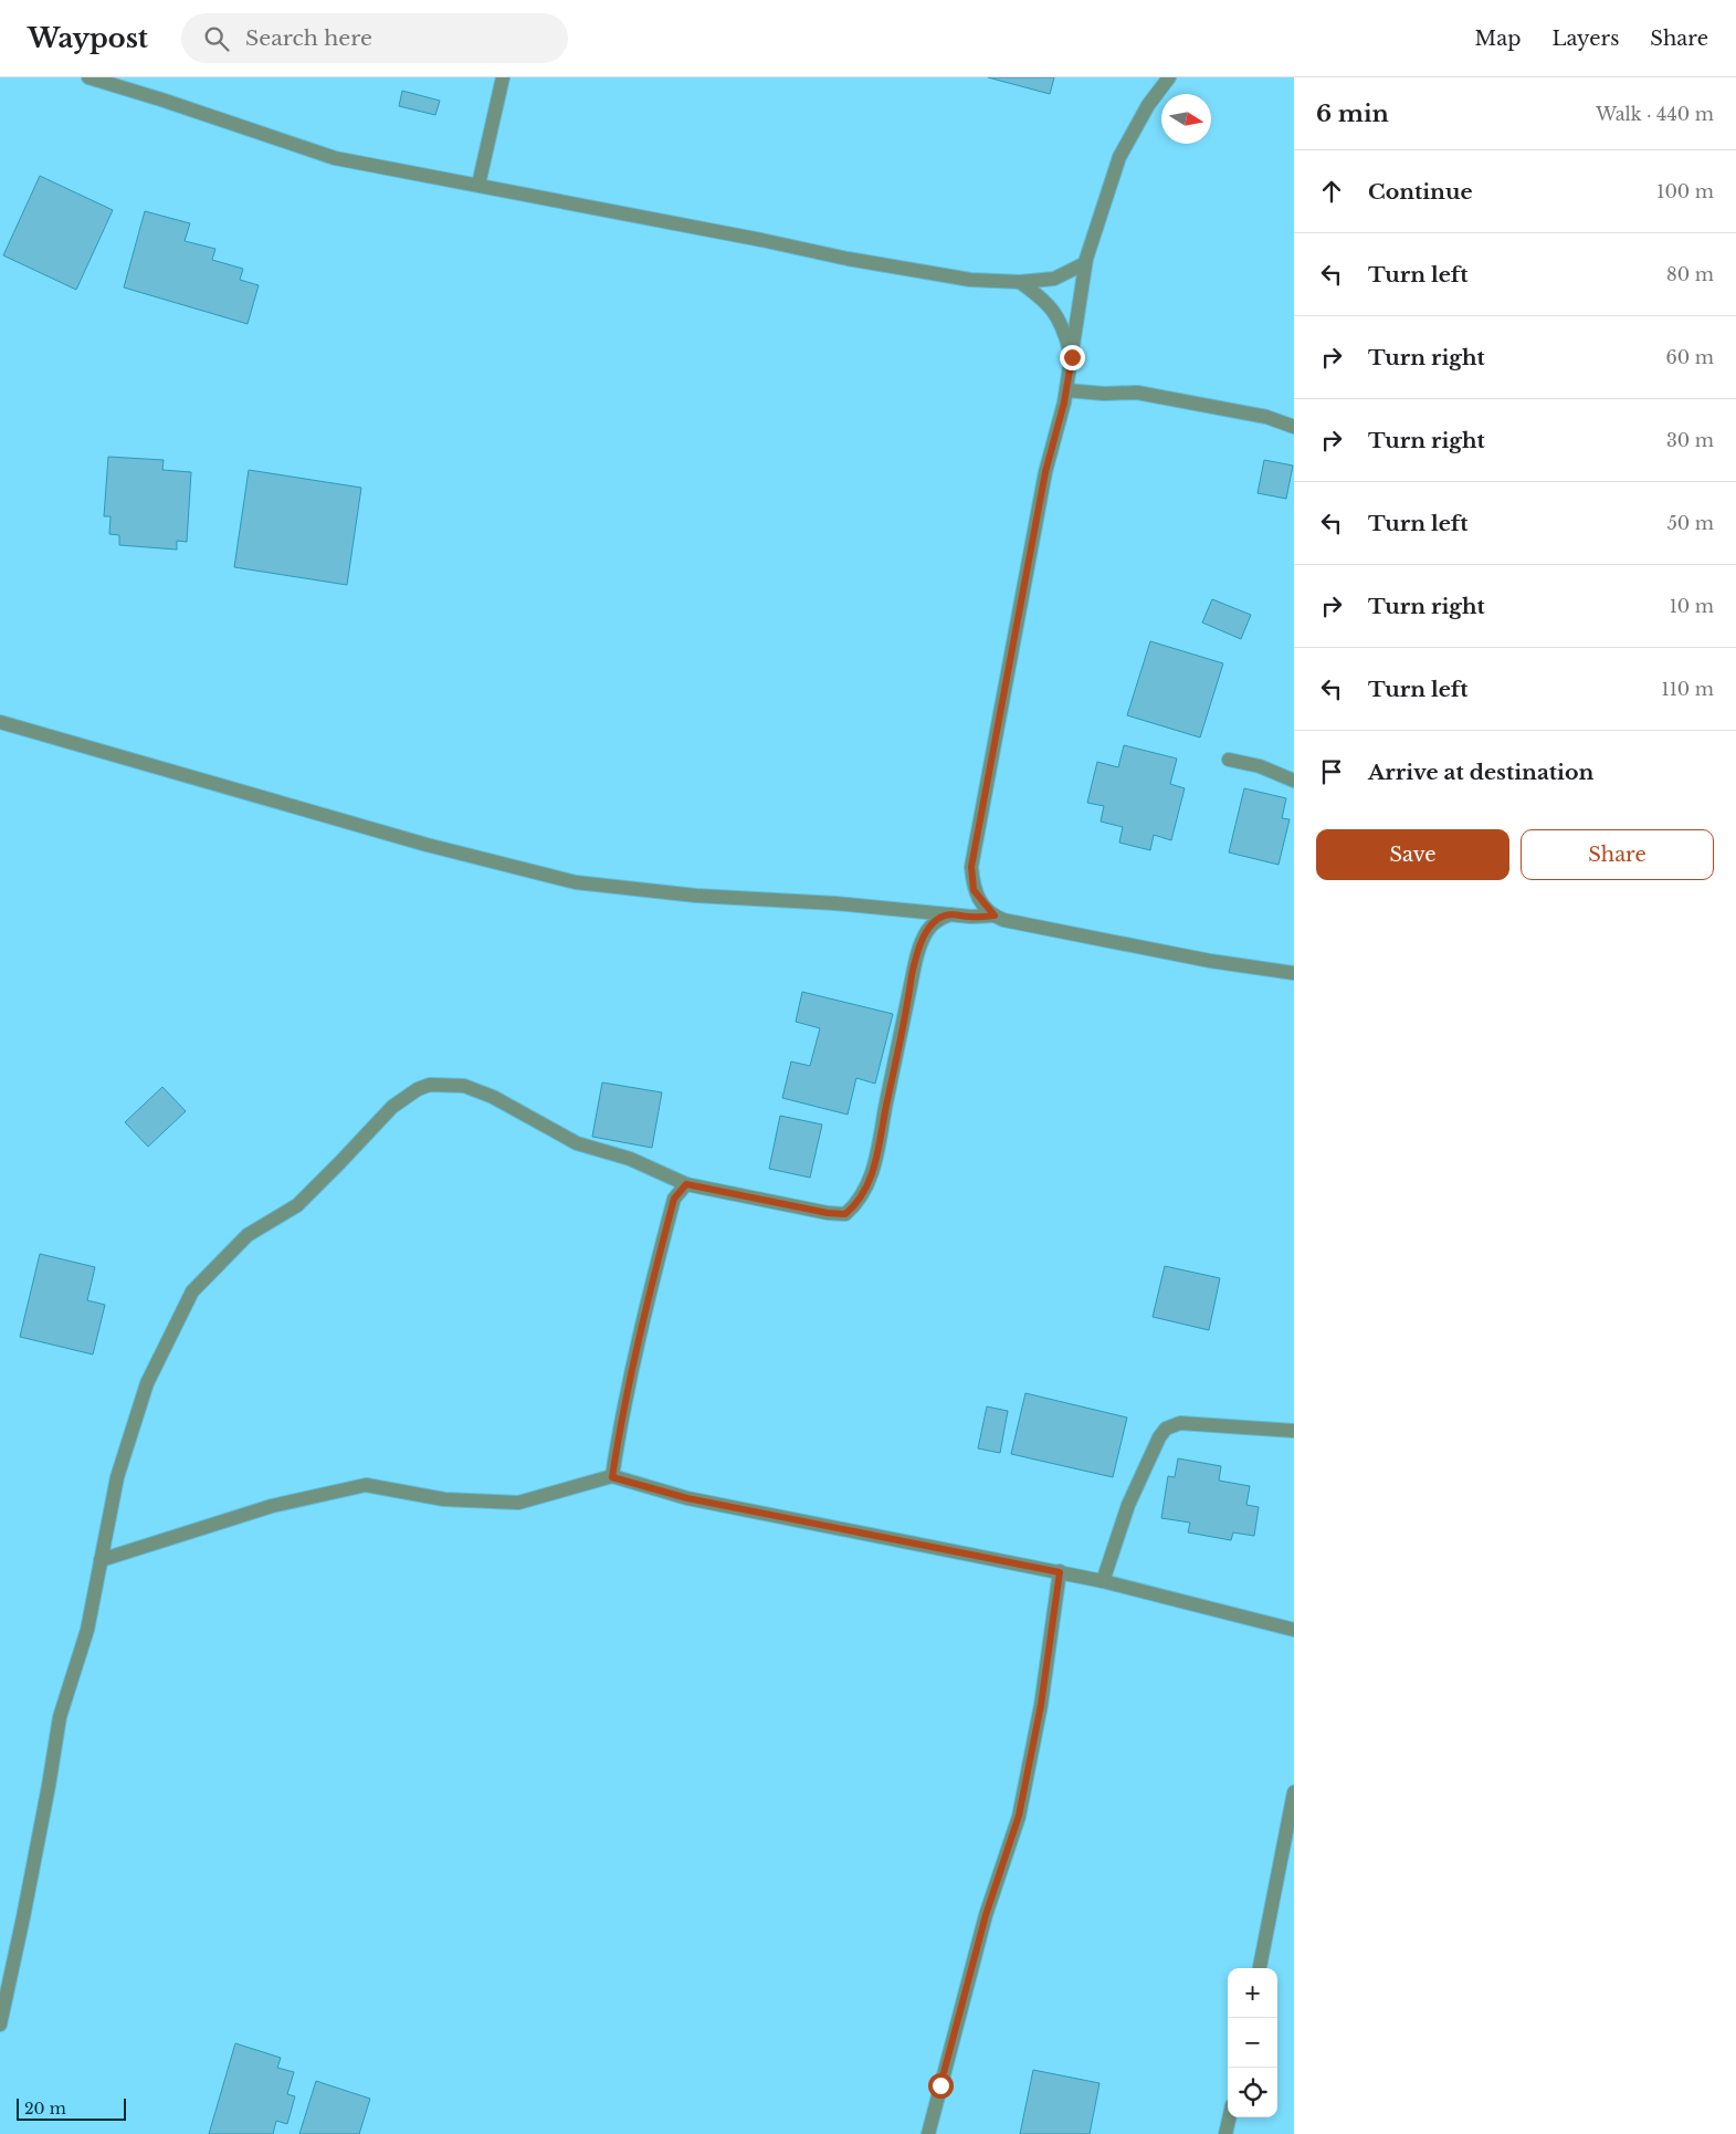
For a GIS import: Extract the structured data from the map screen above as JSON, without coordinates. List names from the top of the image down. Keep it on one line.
{"scale_bar":"20 m","north":"right","page":{"header":"Waypost","search":"Search here","nav":["Map","Layers","Share"],"heading":["6 min","Walk · 440 m"],"list":[["Continue","100 m"],["Turn left","80 m"],["Turn right","60 m"],["Turn right","30 m"],["Turn left","50 m"],["Turn right","10 m"],["Turn left","110 m"],"Arrive at destination"],"buttons":["Save","Share"],"map_buttons":["+","−"],"scale":"20 m"}}
